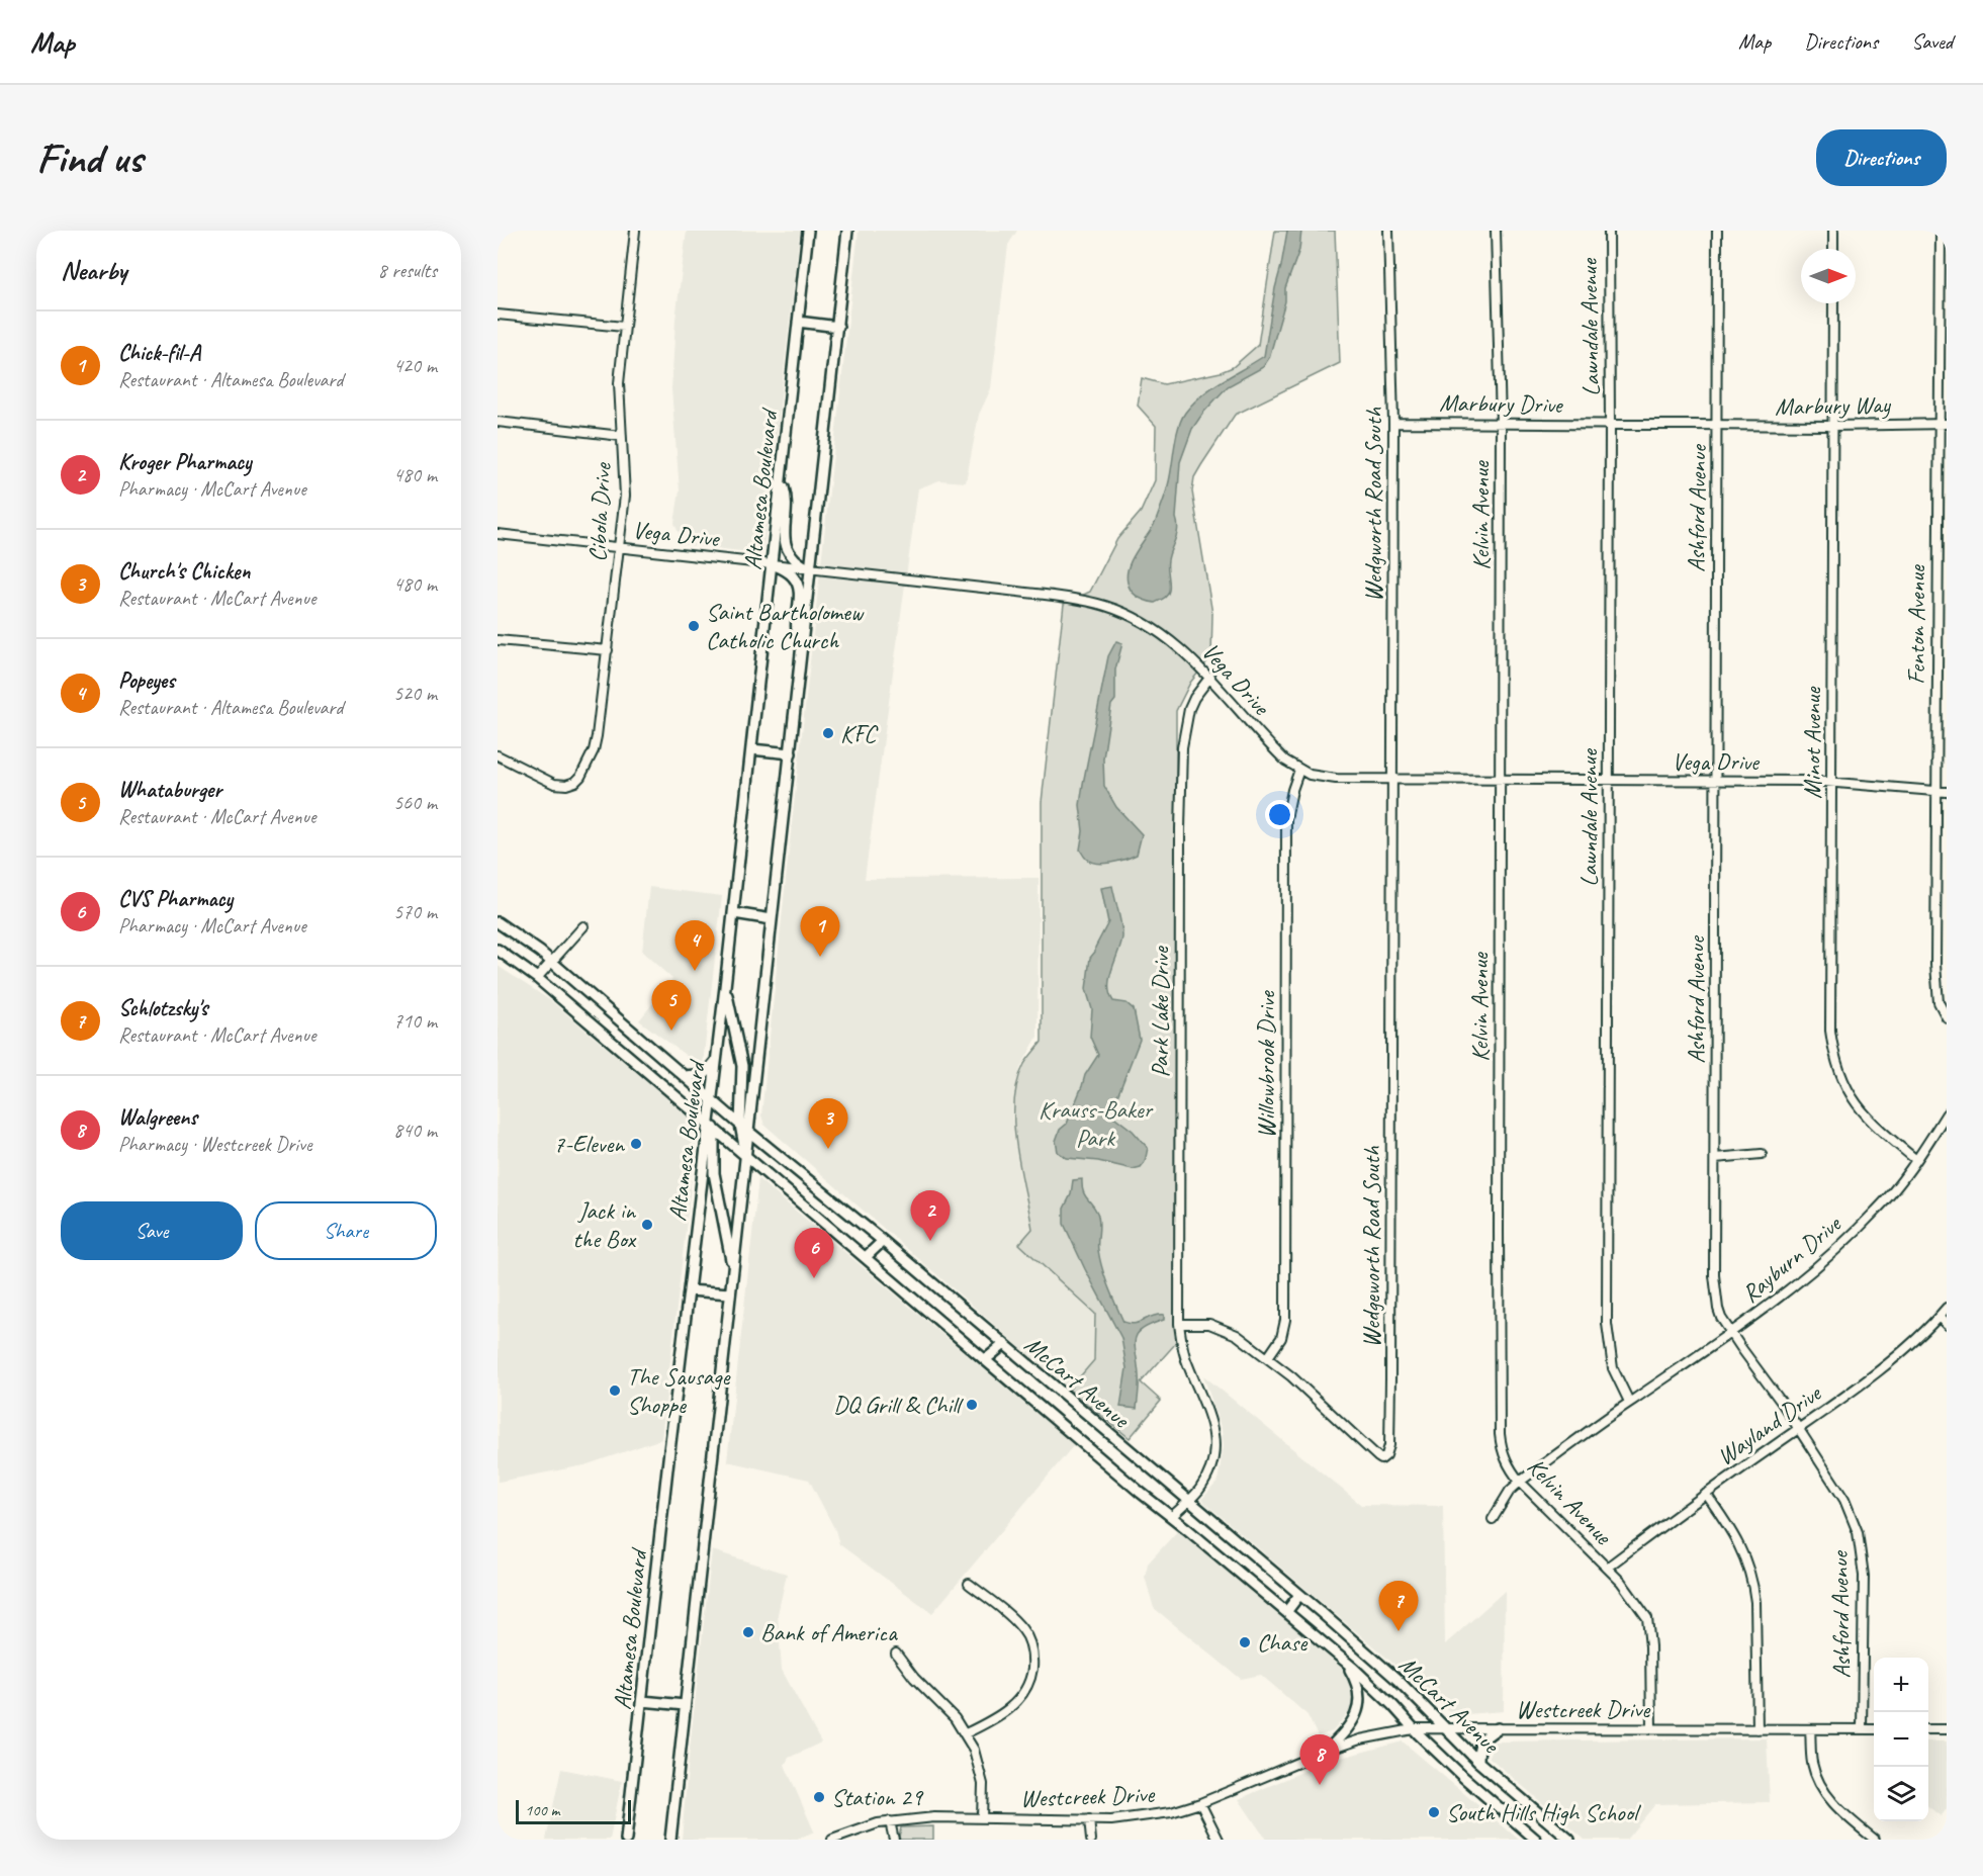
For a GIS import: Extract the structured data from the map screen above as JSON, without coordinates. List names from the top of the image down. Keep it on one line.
{"streets":{"main road":["Altamesa Boulevard","McCart Avenue"],"street":["Lawndale Avenue","Marbury Drive","Marbury Way","Wedgworth Road South","Ashford Avenue","Cibola Drive","Kelvin Avenue","Vega Drive","Fenton Avenue","Minot Avenue","Park Lake Drive","Willowbrook Drive","Wedgeworth Road South","Rayburn Drive","Wayland Drive","Westcreek Drive"]},"crossings":[["Lawndale Avenue","Marbury Drive"],["Lawndale Avenue","Vega Drive"],["Lawndale Avenue","Rayburn Drive"],["Marbury Drive","Marbury Way"],["Marbury Drive","Wedgworth Road South"],["Marbury Drive","Ashford Avenue"],["Marbury Drive","Kelvin Avenue"],["Marbury Way","Ashford Avenue"],["Marbury Way","Fenton Avenue"],["Marbury Way","Minot Avenue"],["Altamesa Boulevard","Vega Drive"],["Altamesa Boulevard","McCart Avenue"],["Wedgworth Road South","Vega Drive"],["Wedgworth Road South","Wedgeworth Road South"],["Ashford Avenue","Vega Drive"],["Ashford Avenue","Rayburn Drive"],["Ashford Avenue","Wayland Drive"],["Ashford Avenue","Westcreek Drive"],["Cibola Drive","Vega Drive"],["Kelvin Avenue","Vega Drive"],["Kelvin Avenue","Rayburn Drive"],["Kelvin Avenue","Wayland Drive"],["Kelvin Avenue","Westcreek Drive"],["Vega Drive","Fenton Avenue"],["Vega Drive","Minot Avenue"],["Vega Drive","Park Lake Drive"],["Vega Drive","Willowbrook Drive"],["Vega Drive","Wedgeworth Road South"],["Minot Avenue","Rayburn Drive"],["Park Lake Drive","Wedgeworth Road South"],["Park Lake Drive","McCart Avenue"],["Willowbrook Drive","Wedgeworth Road South"],["McCart Avenue","Westcreek Drive"]],"parks":["Krauss-Baker Park"],"places":["Saint Bartholomew Catholic Church","KFC","7-Eleven","Jack in the Box","The Sausage Shoppe","DQ Grill & Chill","Bank of America","Chase","Station 29","South Hills High School"],"scale_bar":"100 m","north":"right","page":{"header":"Map","nav":["Map","Directions","Saved"],"buttons":["Directions",["Save","Share"]],"title":"Find us","heading":["Nearby","8 results"],"list":[{"mark":"1","name":"Chick-fil-A","note":"Restaurant · Altamesa Boulevard","value":"420 m"},{"mark":"2","name":"Kroger Pharmacy","note":"Pharmacy · McCart Avenue","value":"480 m"},{"mark":"3","name":"Church's Chicken","note":"Restaurant · McCart Avenue","value":"480 m"},{"mark":"4","name":"Popeyes","note":"Restaurant · Altamesa Boulevard","value":"520 m"},{"mark":"5","name":"Whataburger","note":"Restaurant · McCart Avenue","value":"560 m"},{"mark":"6","name":"CVS Pharmacy","note":"Pharmacy · McCart Avenue","value":"570 m"},{"mark":"7","name":"Schlotzsky's","note":"Restaurant · McCart Avenue","value":"710 m"},{"mark":"8","name":"Walgreens","note":"Pharmacy · Westcreek Drive","value":"840 m"}],"pins":["1","4","5","3","2","6","7","8"],"map_buttons":["+","−"],"scale":"100 m"}}
